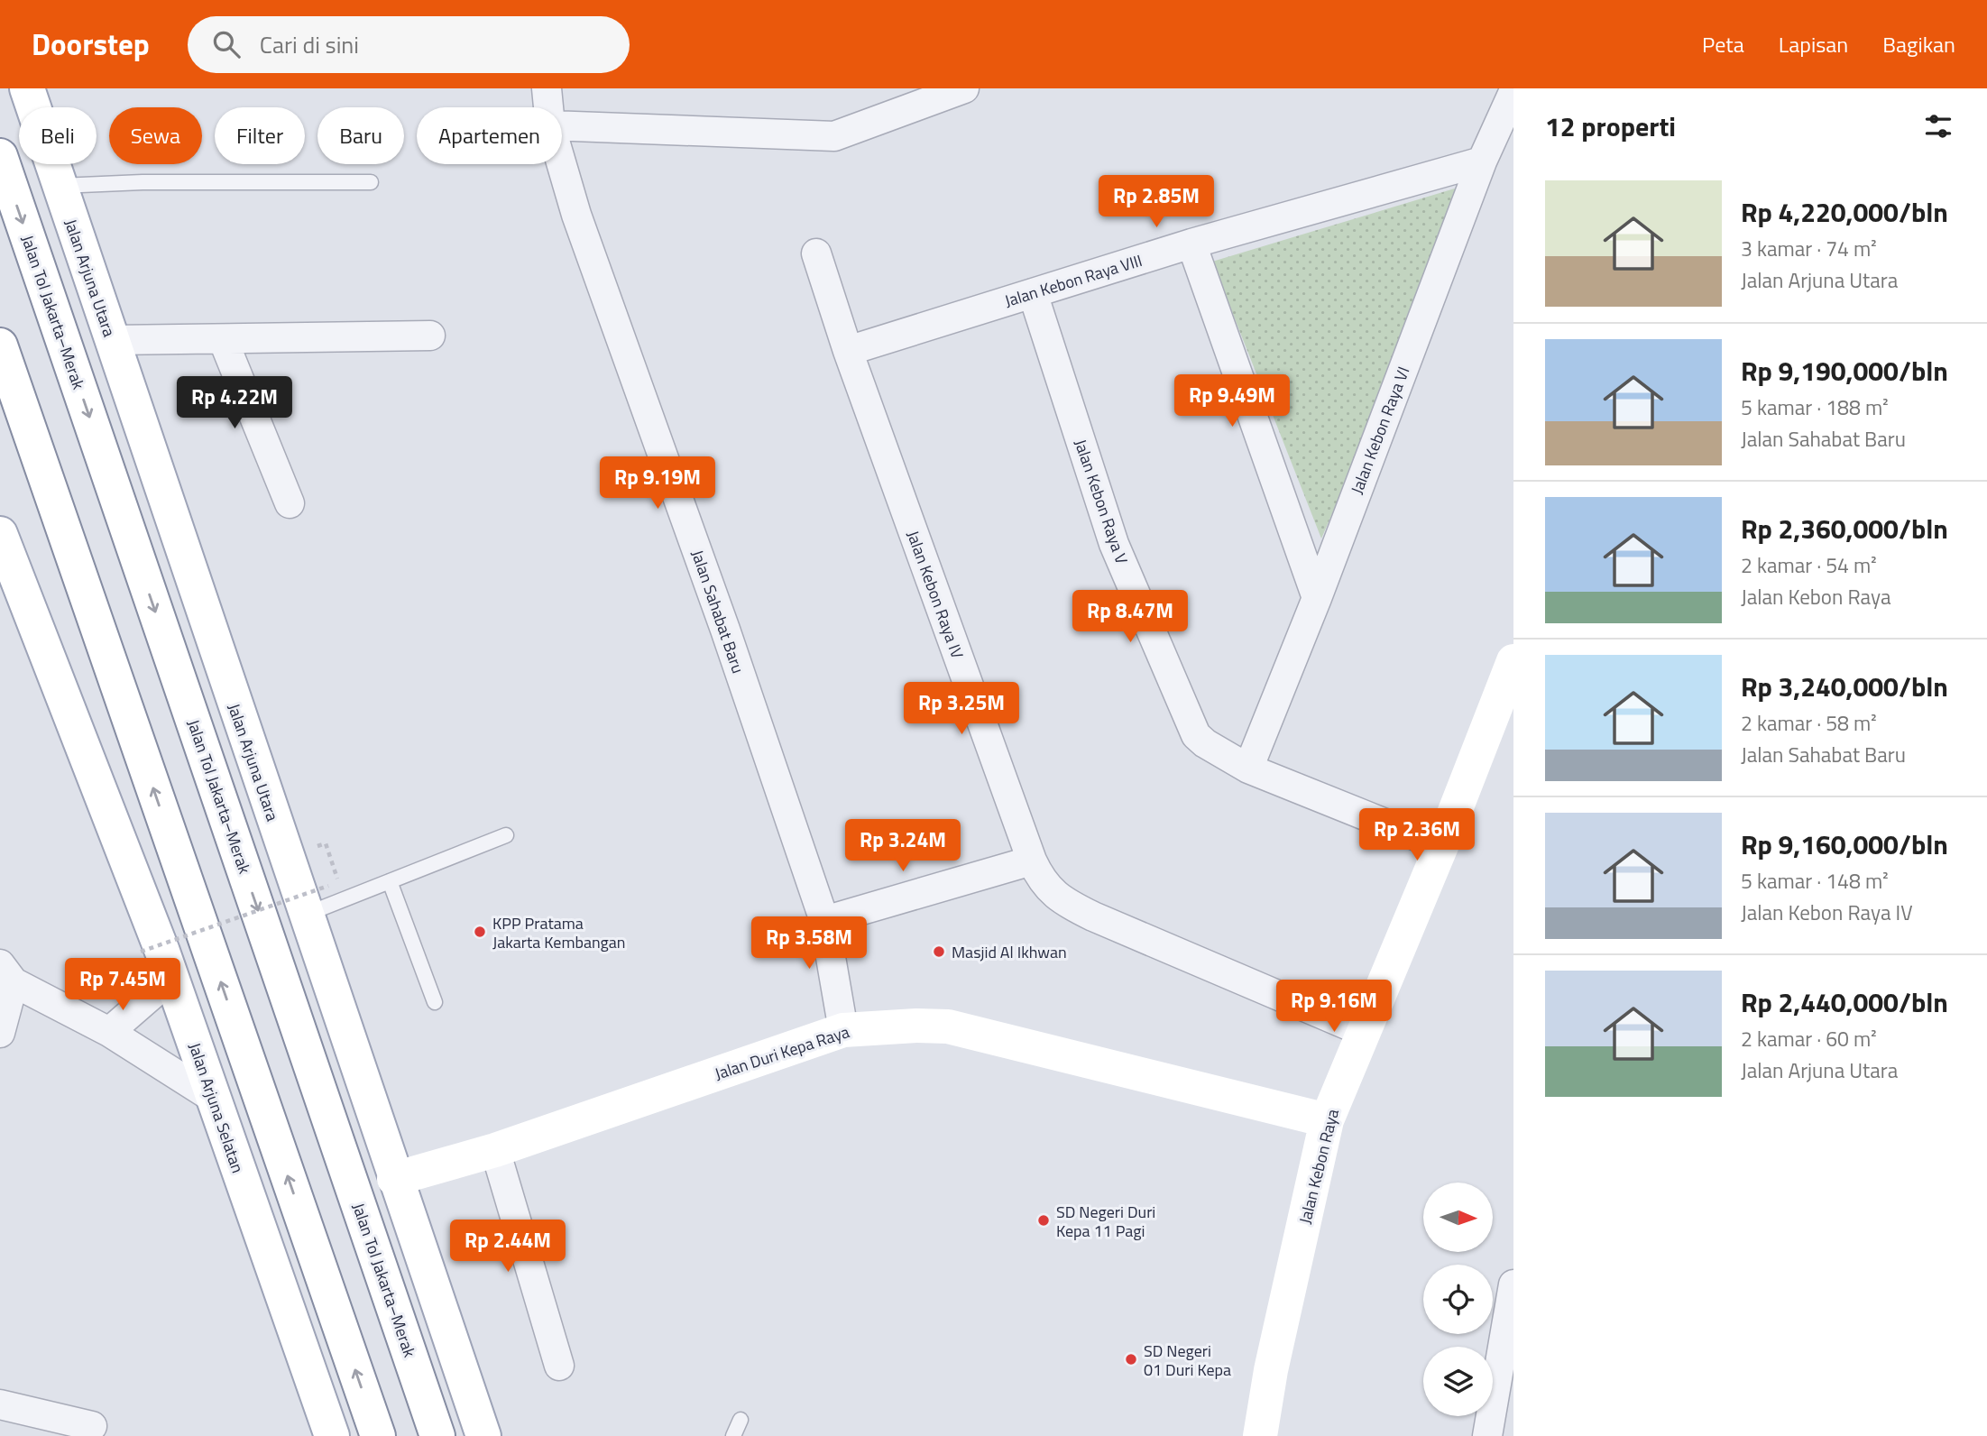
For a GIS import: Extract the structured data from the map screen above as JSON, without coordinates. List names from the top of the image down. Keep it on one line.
{"streets":{"main road":["Jalan Arjuna Utara","Jalan Tol Jakarta–Merak","Jalan Duri Kepa Raya","Jalan Arjuna Selatan","Jalan Kebon Raya"],"street":["Jalan Kebon Raya VIII","Jalan Kebon Raya VI","Jalan Kebon Raya V","Jalan Kebon Raya IV","Jalan Sahabat Baru"]},"crossings":[["Jalan Arjuna Utara","Jalan Duri Kepa Raya"],["Jalan Kebon Raya VIII","Jalan Kebon Raya VI"],["Jalan Kebon Raya VIII","Jalan Kebon Raya V"],["Jalan Kebon Raya VIII","Jalan Kebon Raya IV"],["Jalan Kebon Raya VI","Jalan Kebon Raya V"],["Jalan Kebon Raya V","Jalan Kebon Raya"],["Jalan Kebon Raya IV","Jalan Kebon Raya"],["Jalan Sahabat Baru","Jalan Duri Kepa Raya"],["Jalan Duri Kepa Raya","Jalan Kebon Raya"]],"places":["KPP Pratama Jakarta Kembangan","Masjid Al Ikhwan","SD Negeri Duri Kepa 11 Pagi","SD Negeri 01 Duri Kepa"],"north":"right","page":{"header":"Doorstep","search":"Cari di sini","nav":["Peta","Lapisan","Bagikan"],"heading":"12 properti","chip":["Beli","Sewa","Filter","Baru","Apartemen"],"list":[{"name":"Rp 4,220,000/bln","note":"3 kamar · 74 m² · Jalan Arjuna Utara"},{"name":"Rp 9,190,000/bln","note":"5 kamar · 188 m² · Jalan Sahabat Baru"},{"name":"Rp 2,360,000/bln","note":"2 kamar · 54 m² · Jalan Kebon Raya"},{"name":"Rp 3,240,000/bln","note":"2 kamar · 58 m² · Jalan Sahabat Baru"},{"name":"Rp 9,160,000/bln","note":"5 kamar · 148 m² · Jalan Kebon Raya IV"},{"name":"Rp 2,440,000/bln","note":"2 kamar · 60 m² · Jalan Arjuna Utara"}],"price":["Rp 2.85M","Rp 9.49M","Rp 4.22M","Rp 9.19M","Rp 8.47M","Rp 3.25M","Rp 2.36M","Rp 3.24M","Rp 3.58M","Rp 7.45M","Rp 9.16M","Rp 2.44M"]}}
